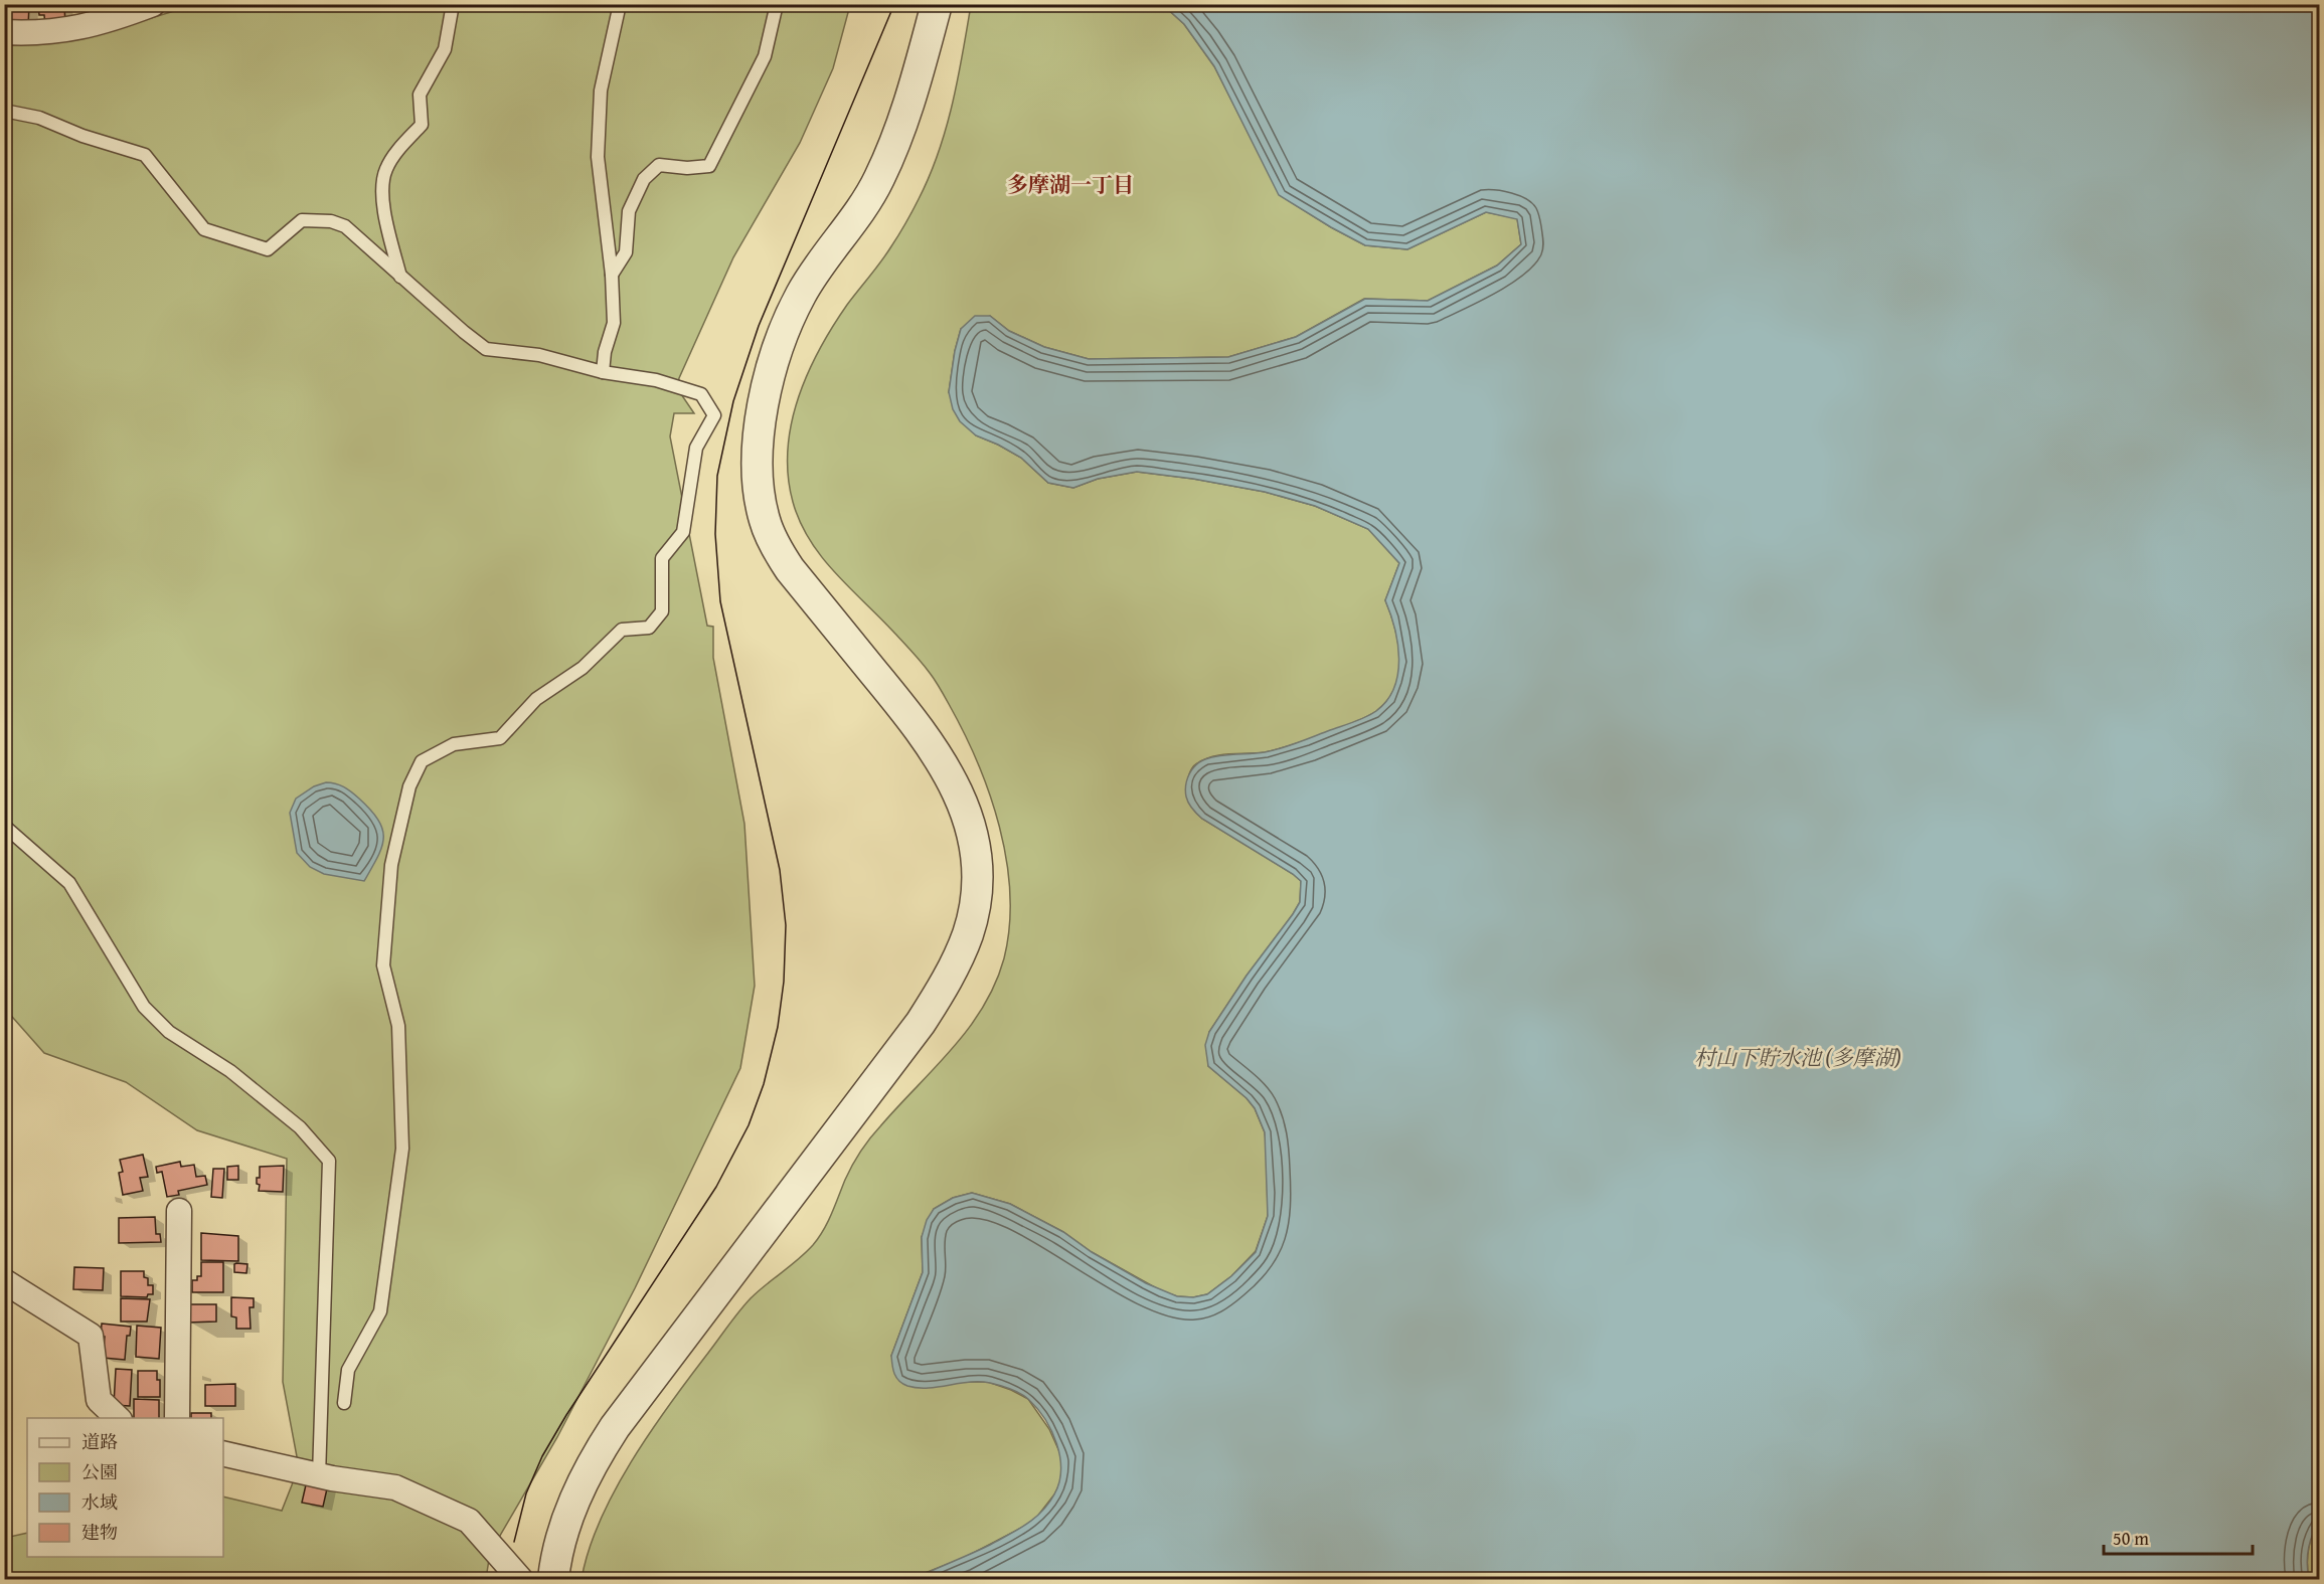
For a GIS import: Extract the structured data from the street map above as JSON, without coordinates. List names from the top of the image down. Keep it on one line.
{"districts":["多摩湖一丁目"],"water":["村山下貯水池 (多摩湖)"],"legend":["道路","公園","水域","建物"],"scale_bar":"50 m"}
